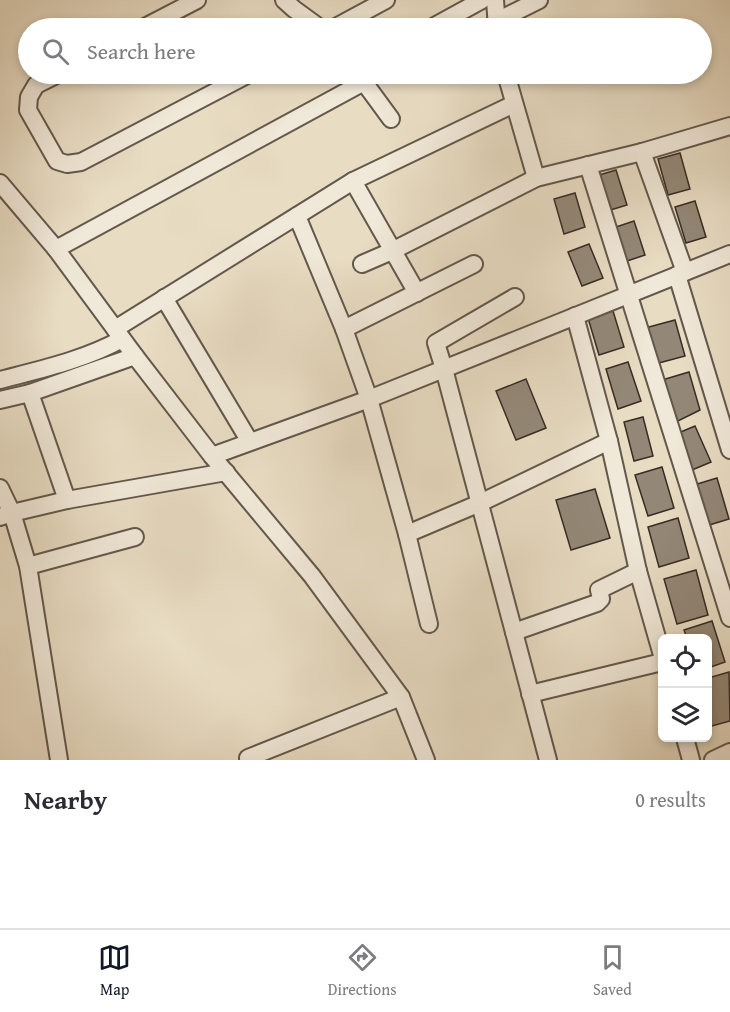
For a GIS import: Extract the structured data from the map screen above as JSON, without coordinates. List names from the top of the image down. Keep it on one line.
{"page":{"search":"Search here","heading":["Nearby","0 results"],"nav":["Map","Directions","Saved"]}}
